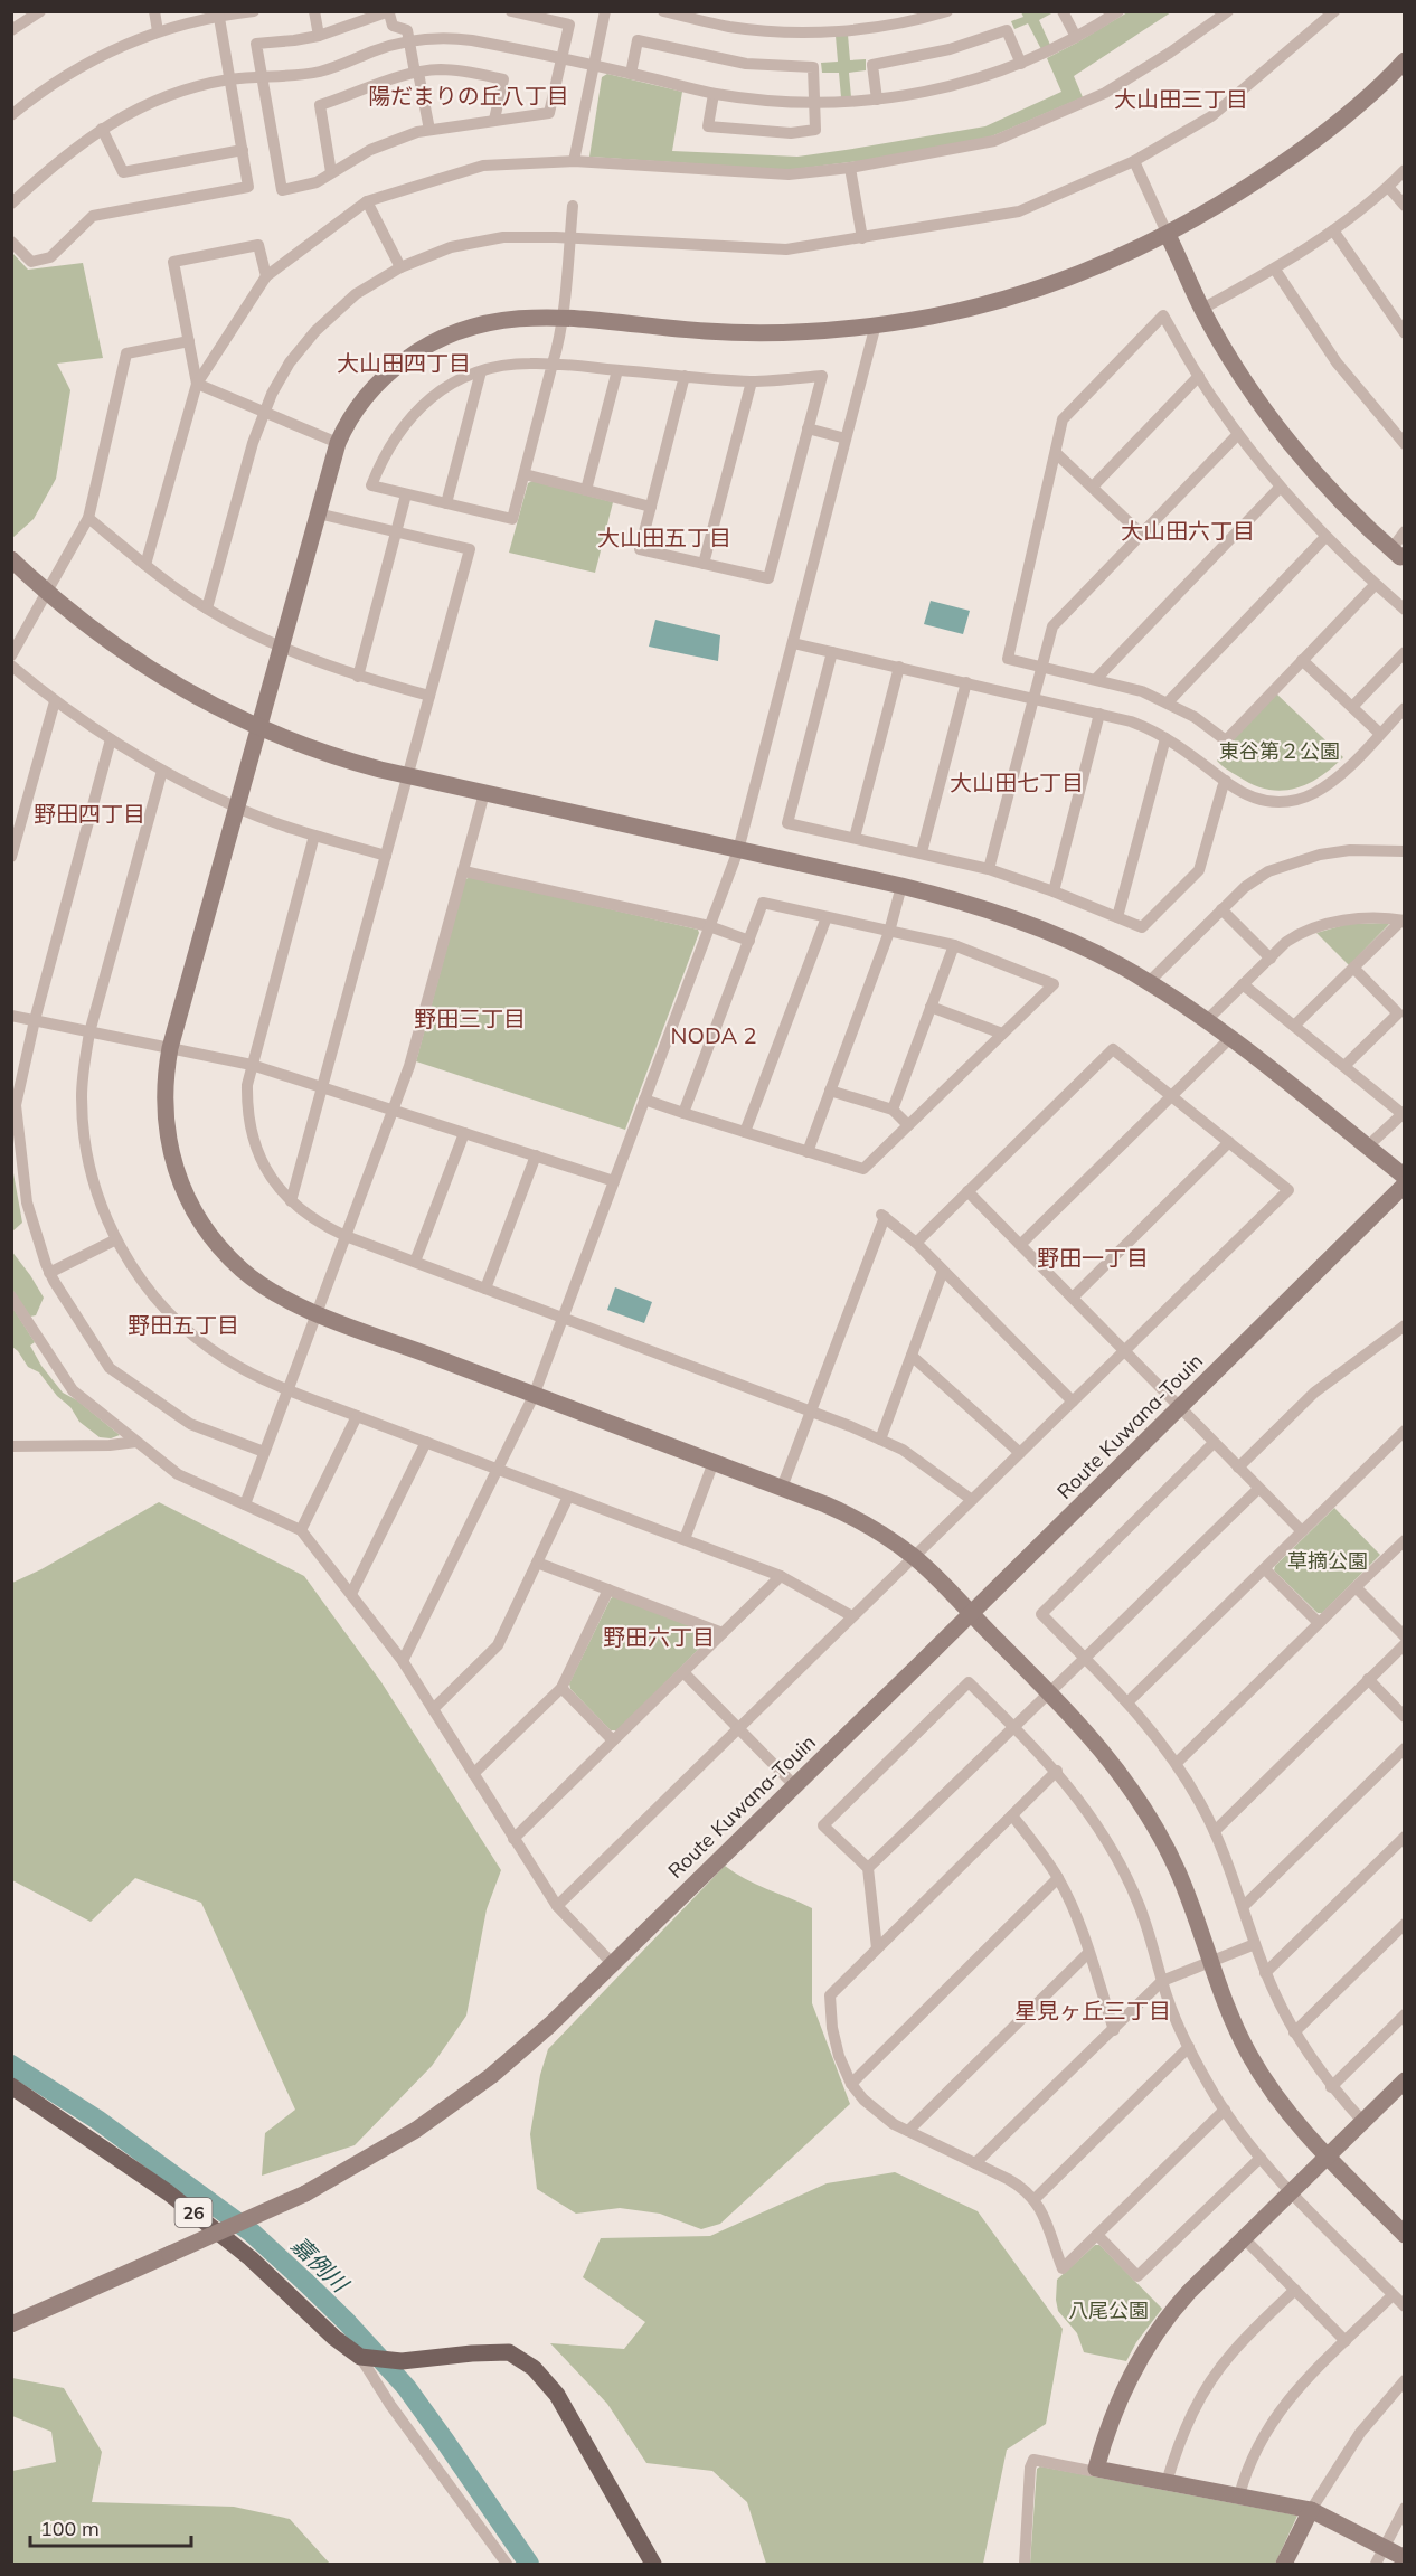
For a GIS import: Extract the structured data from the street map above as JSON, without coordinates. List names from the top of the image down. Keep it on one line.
{"streets":{"main road":["26"],"street":["Route Kuwana-Touin"]},"districts":["陽だまりの丘八丁目","大山田三丁目","大山田四丁目","大山田六丁目","大山田五丁目","大山田七丁目","野田四丁目","野田三丁目","NODA 2","野田一丁目","野田五丁目","野田六丁目","星見ヶ丘三丁目"],"water":["嘉例川"],"parks":["東谷第２公園","草摘公園","八尾公園"],"scale_bar":"100 m"}
